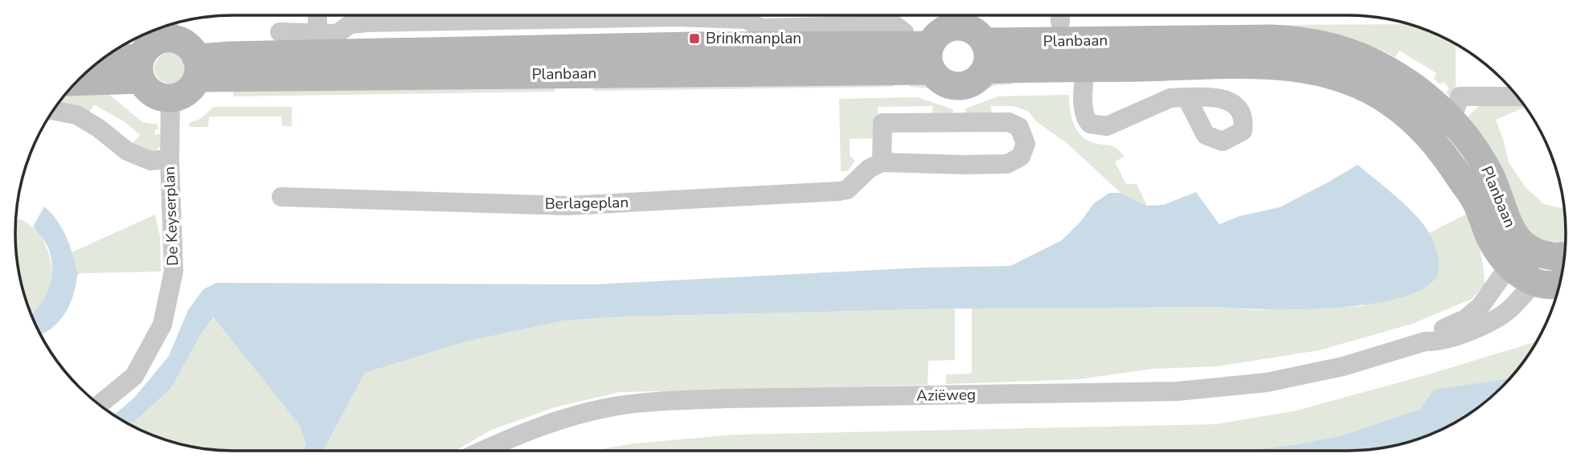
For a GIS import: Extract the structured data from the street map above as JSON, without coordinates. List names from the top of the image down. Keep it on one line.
{"streets":{"street":["Planbaan","Berlageplan","De Keyserplan","Aziëweg"]},"crossings":[["Planbaan","De Keyserplan"],["Planbaan","Aziëweg"]],"places":{"transit":["Brinkmanplan"]}}
